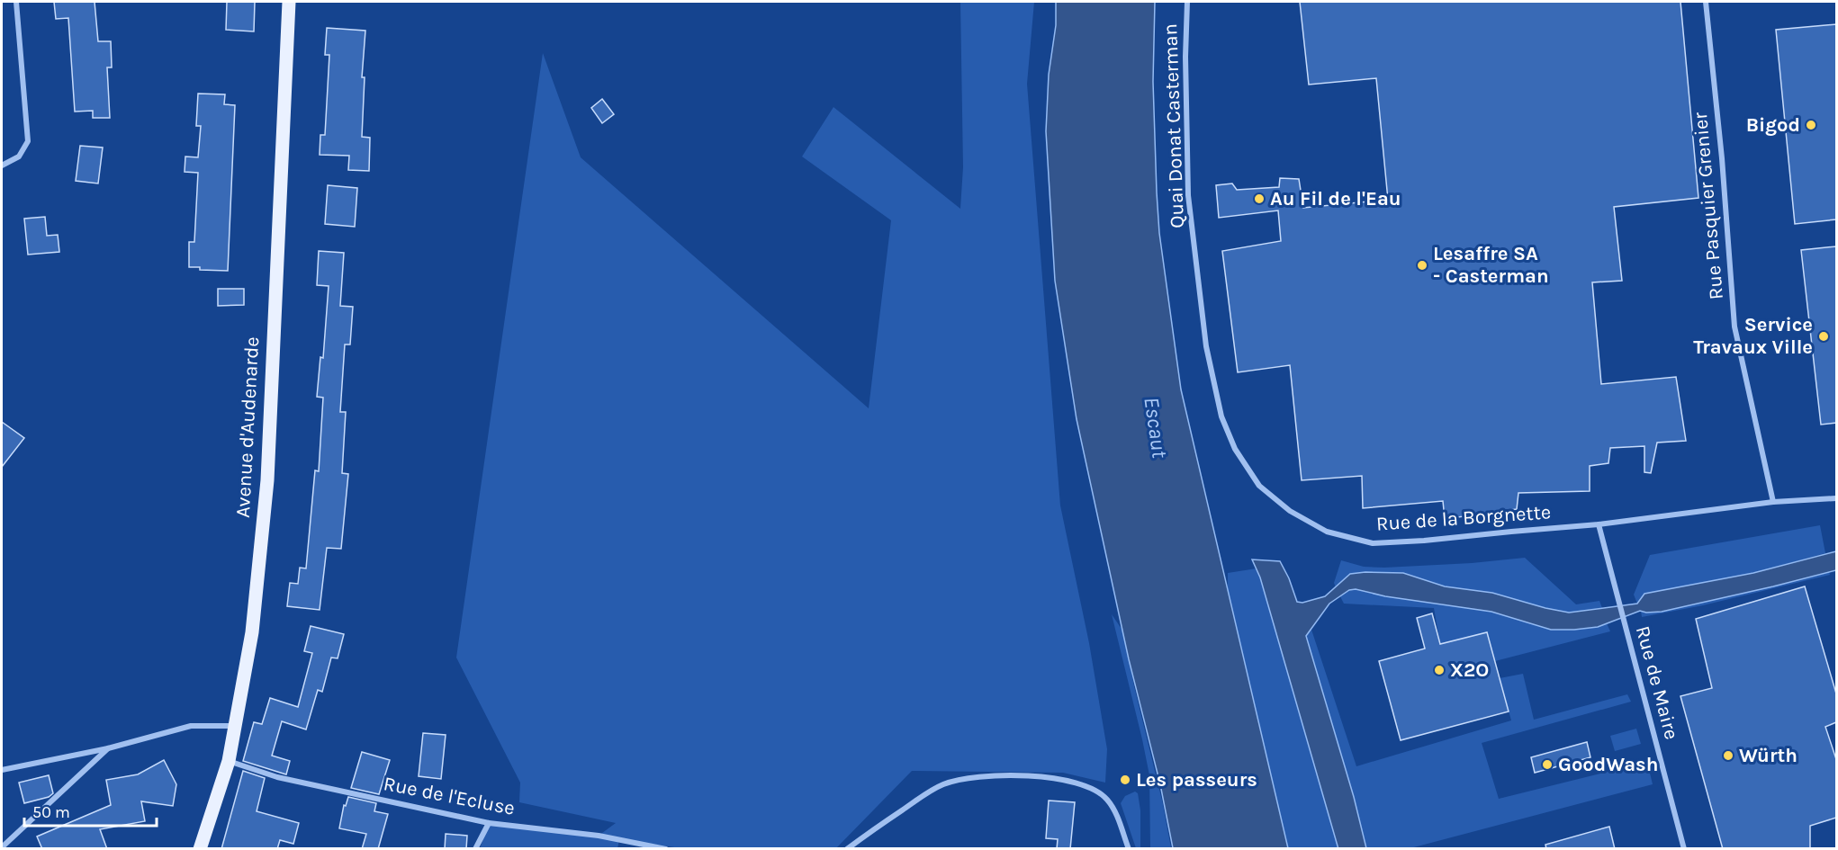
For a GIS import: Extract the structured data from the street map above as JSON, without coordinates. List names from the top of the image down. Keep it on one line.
{"streets":{"main road":["Avenue d'Audenarde"],"street":["Quai Donat Casterman","Rue Pasquier Grenier","Rue de la Borgnette","Rue de Maire","Rue de l'Ecluse"]},"crossings":[["Quai Donat Casterman","Rue de la Borgnette"],["Rue Pasquier Grenier","Rue de la Borgnette"],["Avenue d'Audenarde","Rue de l'Ecluse"],["Rue de la Borgnette","Rue de Maire"]],"water":["Escaut"],"places":["Bigod","Au Fil de l'Eau","Lesaffre SA - Casterman","Service Travaux Ville","X2O","Würth","GoodWash","Les passeurs"],"scale_bar":"50 m"}
